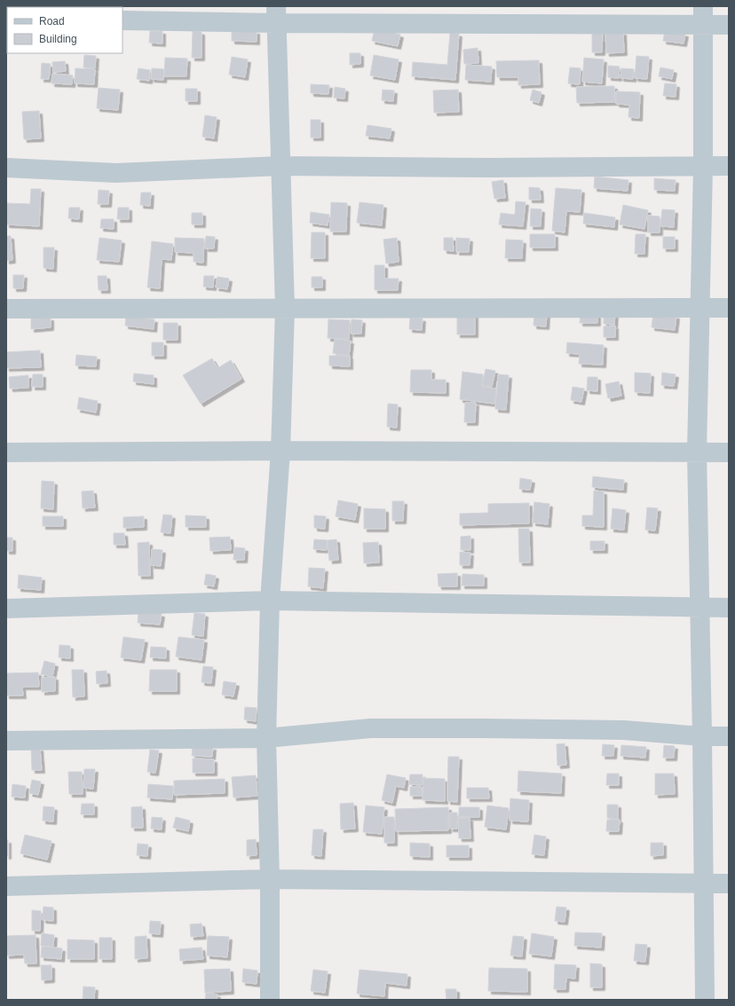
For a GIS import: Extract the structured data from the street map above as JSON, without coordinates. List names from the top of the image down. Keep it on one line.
{"legend":["Road","Building"]}
